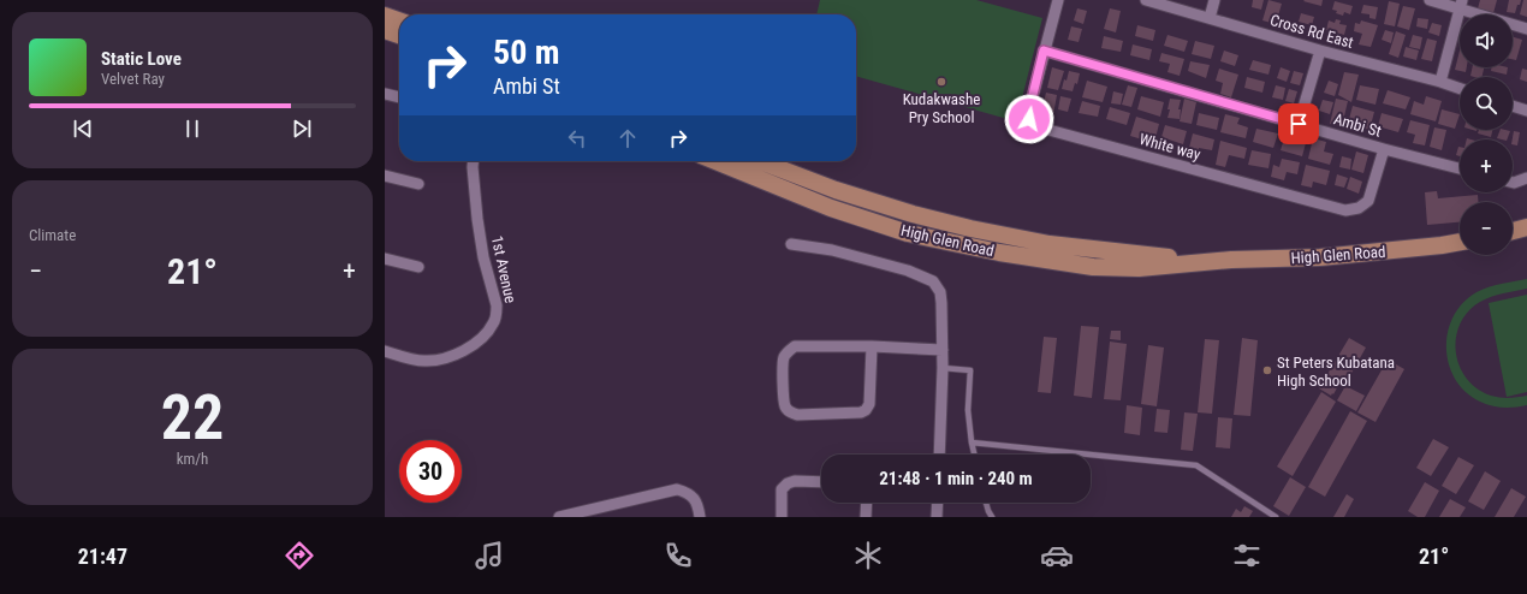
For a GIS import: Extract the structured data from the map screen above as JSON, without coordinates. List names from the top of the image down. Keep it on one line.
{"streets":{"main road":["High Glen Road"],"street":["Cross Rd East","Ambi St","White way","1st Avenue"]},"crossings":[["Ambi St","White way"]],"places":["Kudakwashe Pry School","St Peters Kubatana High School"],"page":{"map_buttons":["+","−"],"turn":["50 m","Ambi St"],"song":["Static Love","Velvet Ray"],"tile":["Climate",["22","km/h"]],"heat":["−","21°","+"],"limit":"30","trip":"21:48 · 1 min · 240 m","tabs":["21:47","21°"]}}
